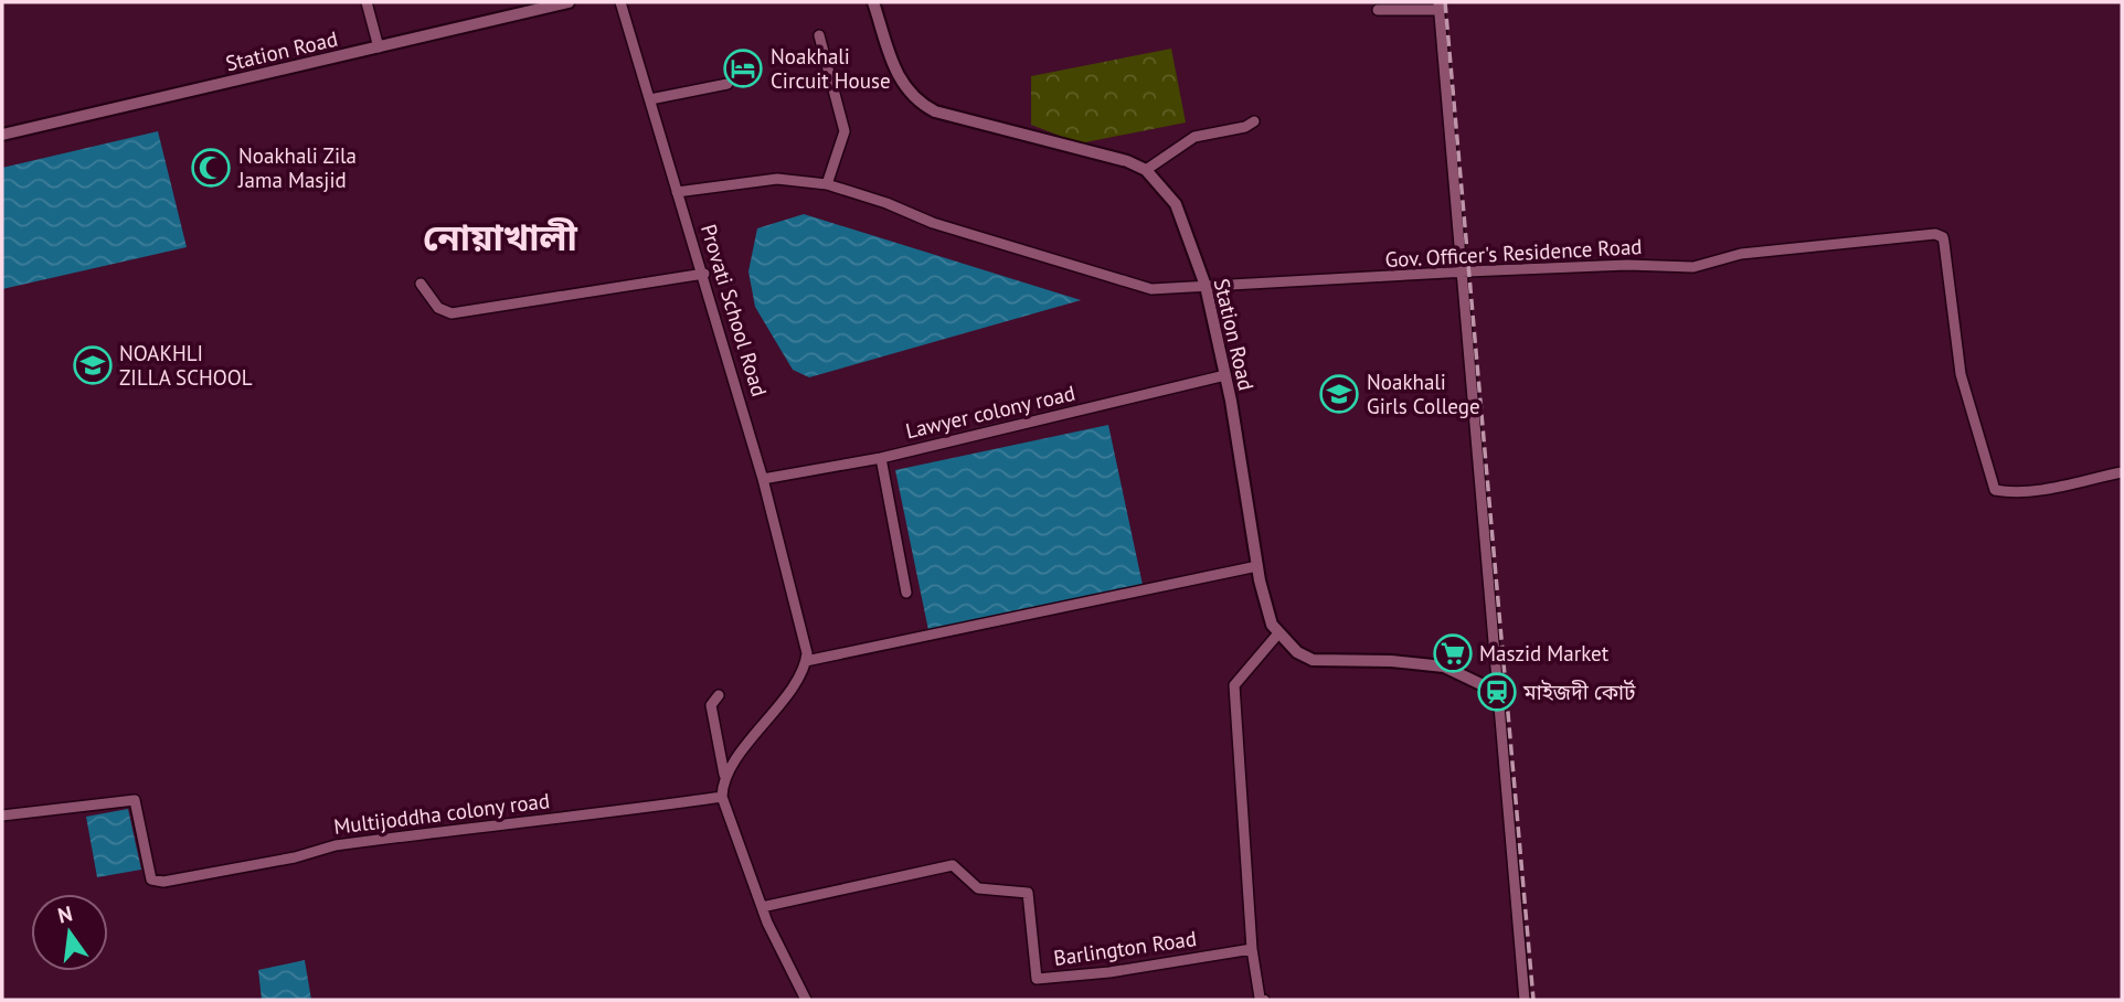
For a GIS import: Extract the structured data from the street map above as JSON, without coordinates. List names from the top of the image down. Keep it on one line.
{"streets":{"street":["Station Road","Gov. Officer's Residence Road","Provati School Road","Lawyer colony road","Multijoddha colony road","Barlington Road"]},"crossings":[["Station Road","Gov. Officer's Residence Road"],["Station Road","Lawyer colony road"],["Gov. Officer's Residence Road","Provati School Road"],["Provati School Road","Lawyer colony road"]],"districts":["নোয়াখালী"],"places":{"hotel":["Noakhali Circuit House"],"mosque":["Noakhali Zila Jama Masjid"],"school or university":["NOAKHLI ZILLA SCHOOL","Noakhali Girls College"],"supermarket":["Maszid Market"],"station":["মাইজদী কোর্ট"]},"north":"top"}
